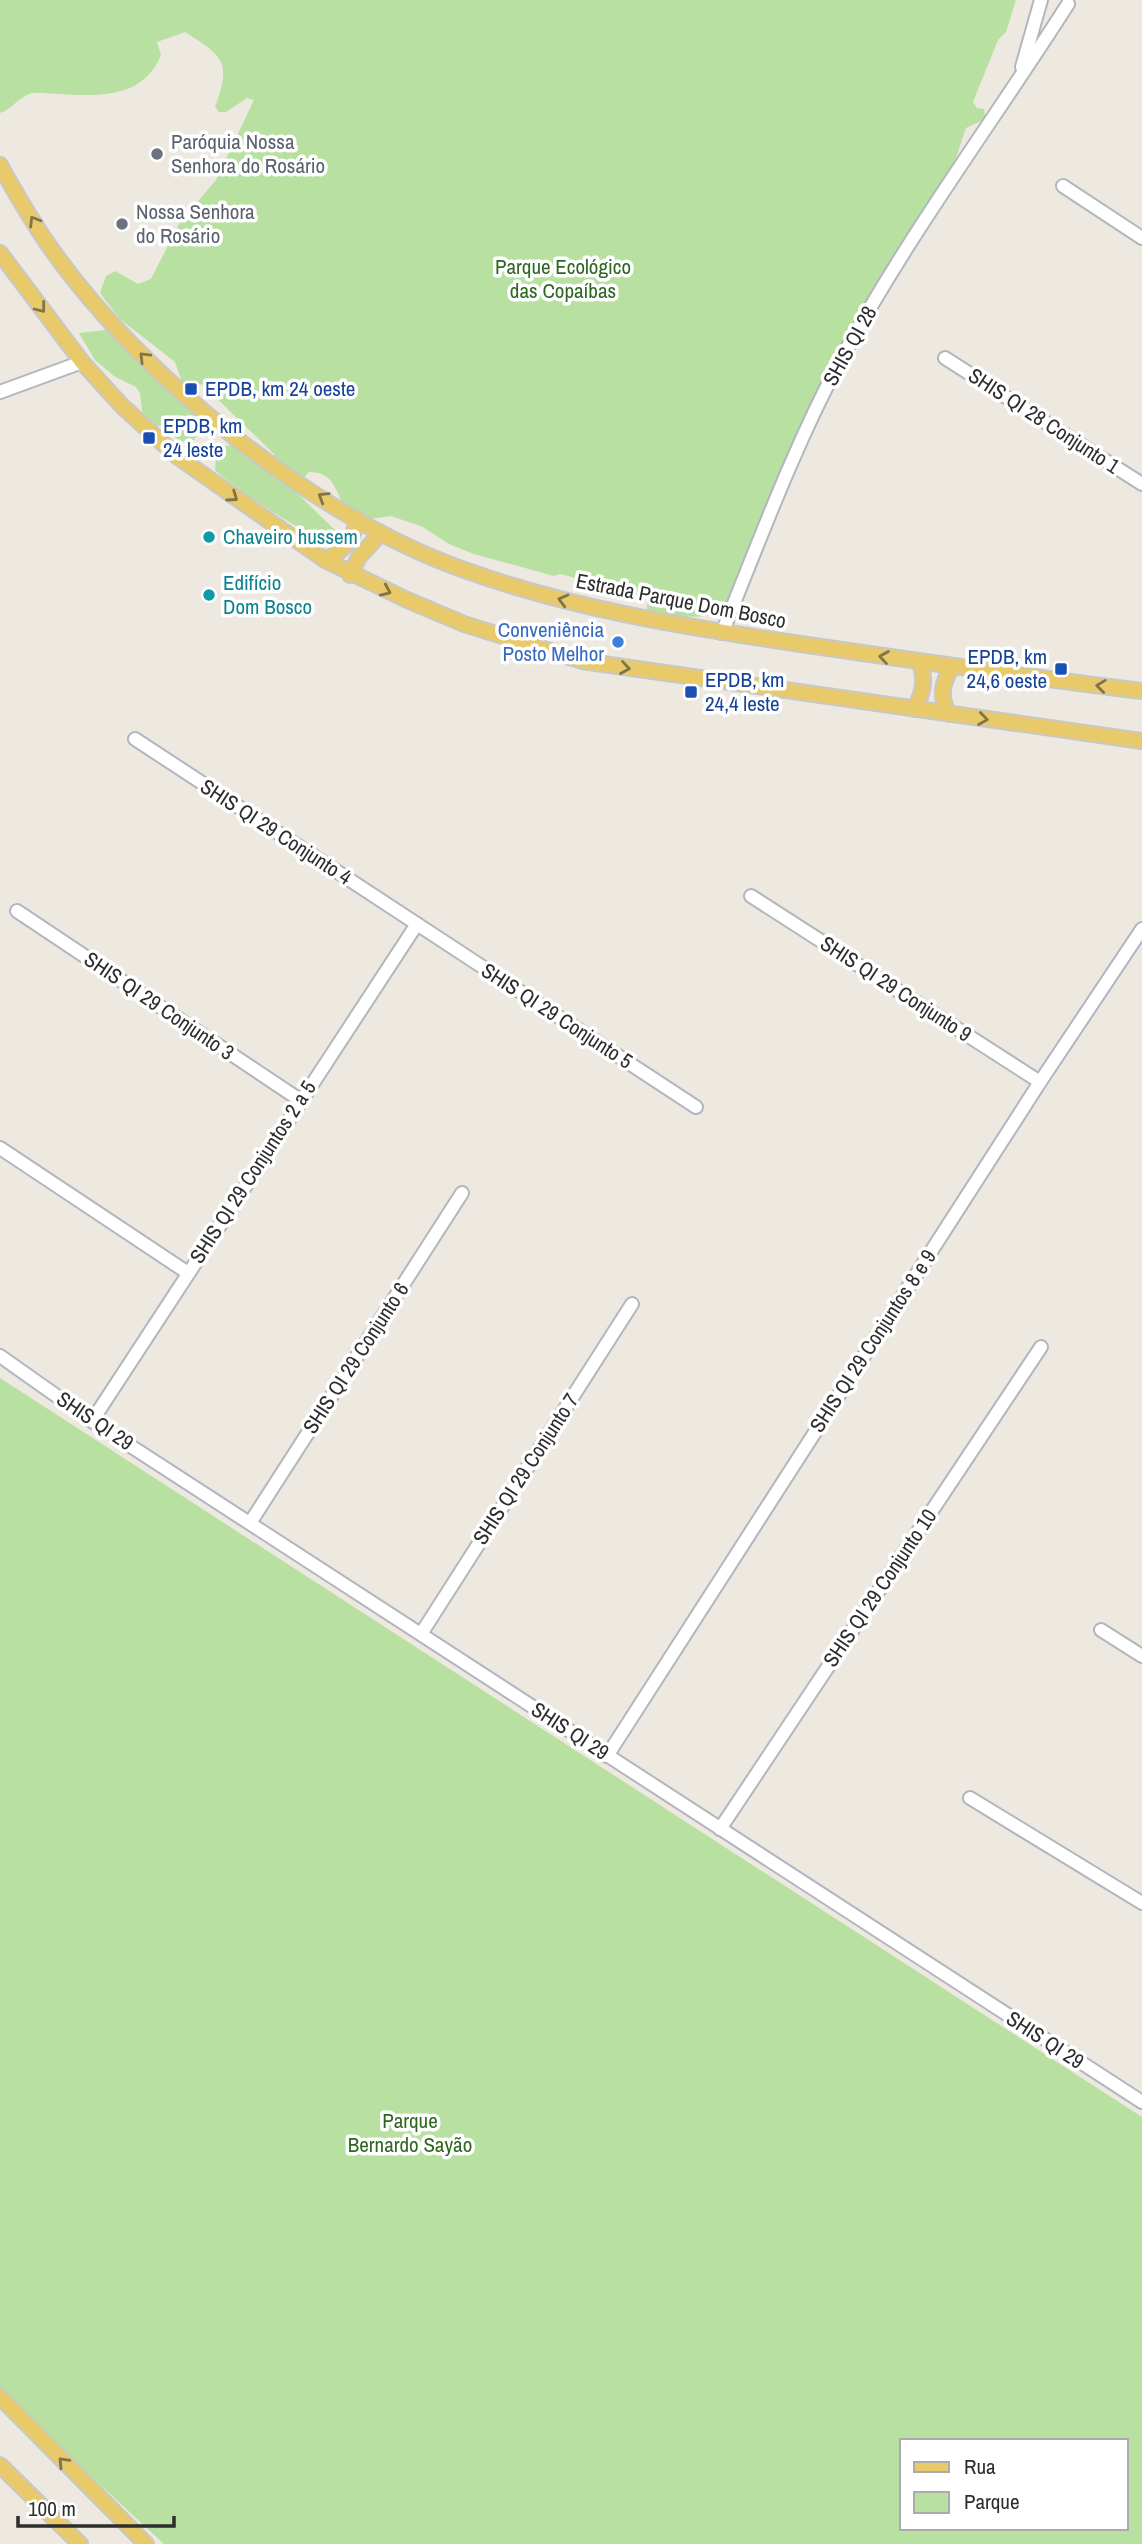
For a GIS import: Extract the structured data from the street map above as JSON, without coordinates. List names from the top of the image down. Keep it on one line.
{"streets":{"main road":["Estrada Parque Dom Bosco"],"street":["SHIS QI 28","SHIS QI 28 Conjunto 1","SHIS QI 29 Conjunto 4","SHIS QI 29 Conjunto 9","SHIS QI 29 Conjunto 3","SHIS QI 29 Conjunto 5","SHIS QI 29 Conjuntos 2 a 5","SHIS QI 29 Conjuntos 8 e 9","SHIS QI 29 Conjunto 6","SHIS QI 29","SHIS QI 29 Conjunto 7","SHIS QI 29 Conjunto 10"]},"crossings":[["SHIS QI 28","Estrada Parque Dom Bosco"],["SHIS QI 29 Conjunto 4","SHIS QI 29 Conjunto 5"],["SHIS QI 29 Conjunto 4","SHIS QI 29 Conjuntos 2 a 5"],["SHIS QI 29 Conjunto 9","SHIS QI 29 Conjuntos 8 e 9"],["SHIS QI 29 Conjunto 3","SHIS QI 29 Conjuntos 2 a 5"],["SHIS QI 29 Conjunto 5","SHIS QI 29 Conjuntos 2 a 5"],["SHIS QI 29 Conjuntos 2 a 5","SHIS QI 29"],["SHIS QI 29 Conjuntos 8 e 9","SHIS QI 29"],["SHIS QI 29 Conjunto 6","SHIS QI 29"],["SHIS QI 29","SHIS QI 29 Conjunto 7"],["SHIS QI 29","SHIS QI 29 Conjunto 10"]],"parks":["Parque Ecológico das Copaíbas","Parque Bernardo Sayão"],"places":{"other":["Paróquia Nossa Senhora do Rosário","Nossa Senhora do Rosário","Chaveiro hussem","Edifício Dom Bosco","Conveniência Posto Melhor"],"transit":["EPDB, km 24 oeste","EPDB, km 24 leste","EPDB, km 24,6 oeste","EPDB, km 24,4 leste"]},"legend":["Rua","Parque"],"scale_bar":"100 m"}
